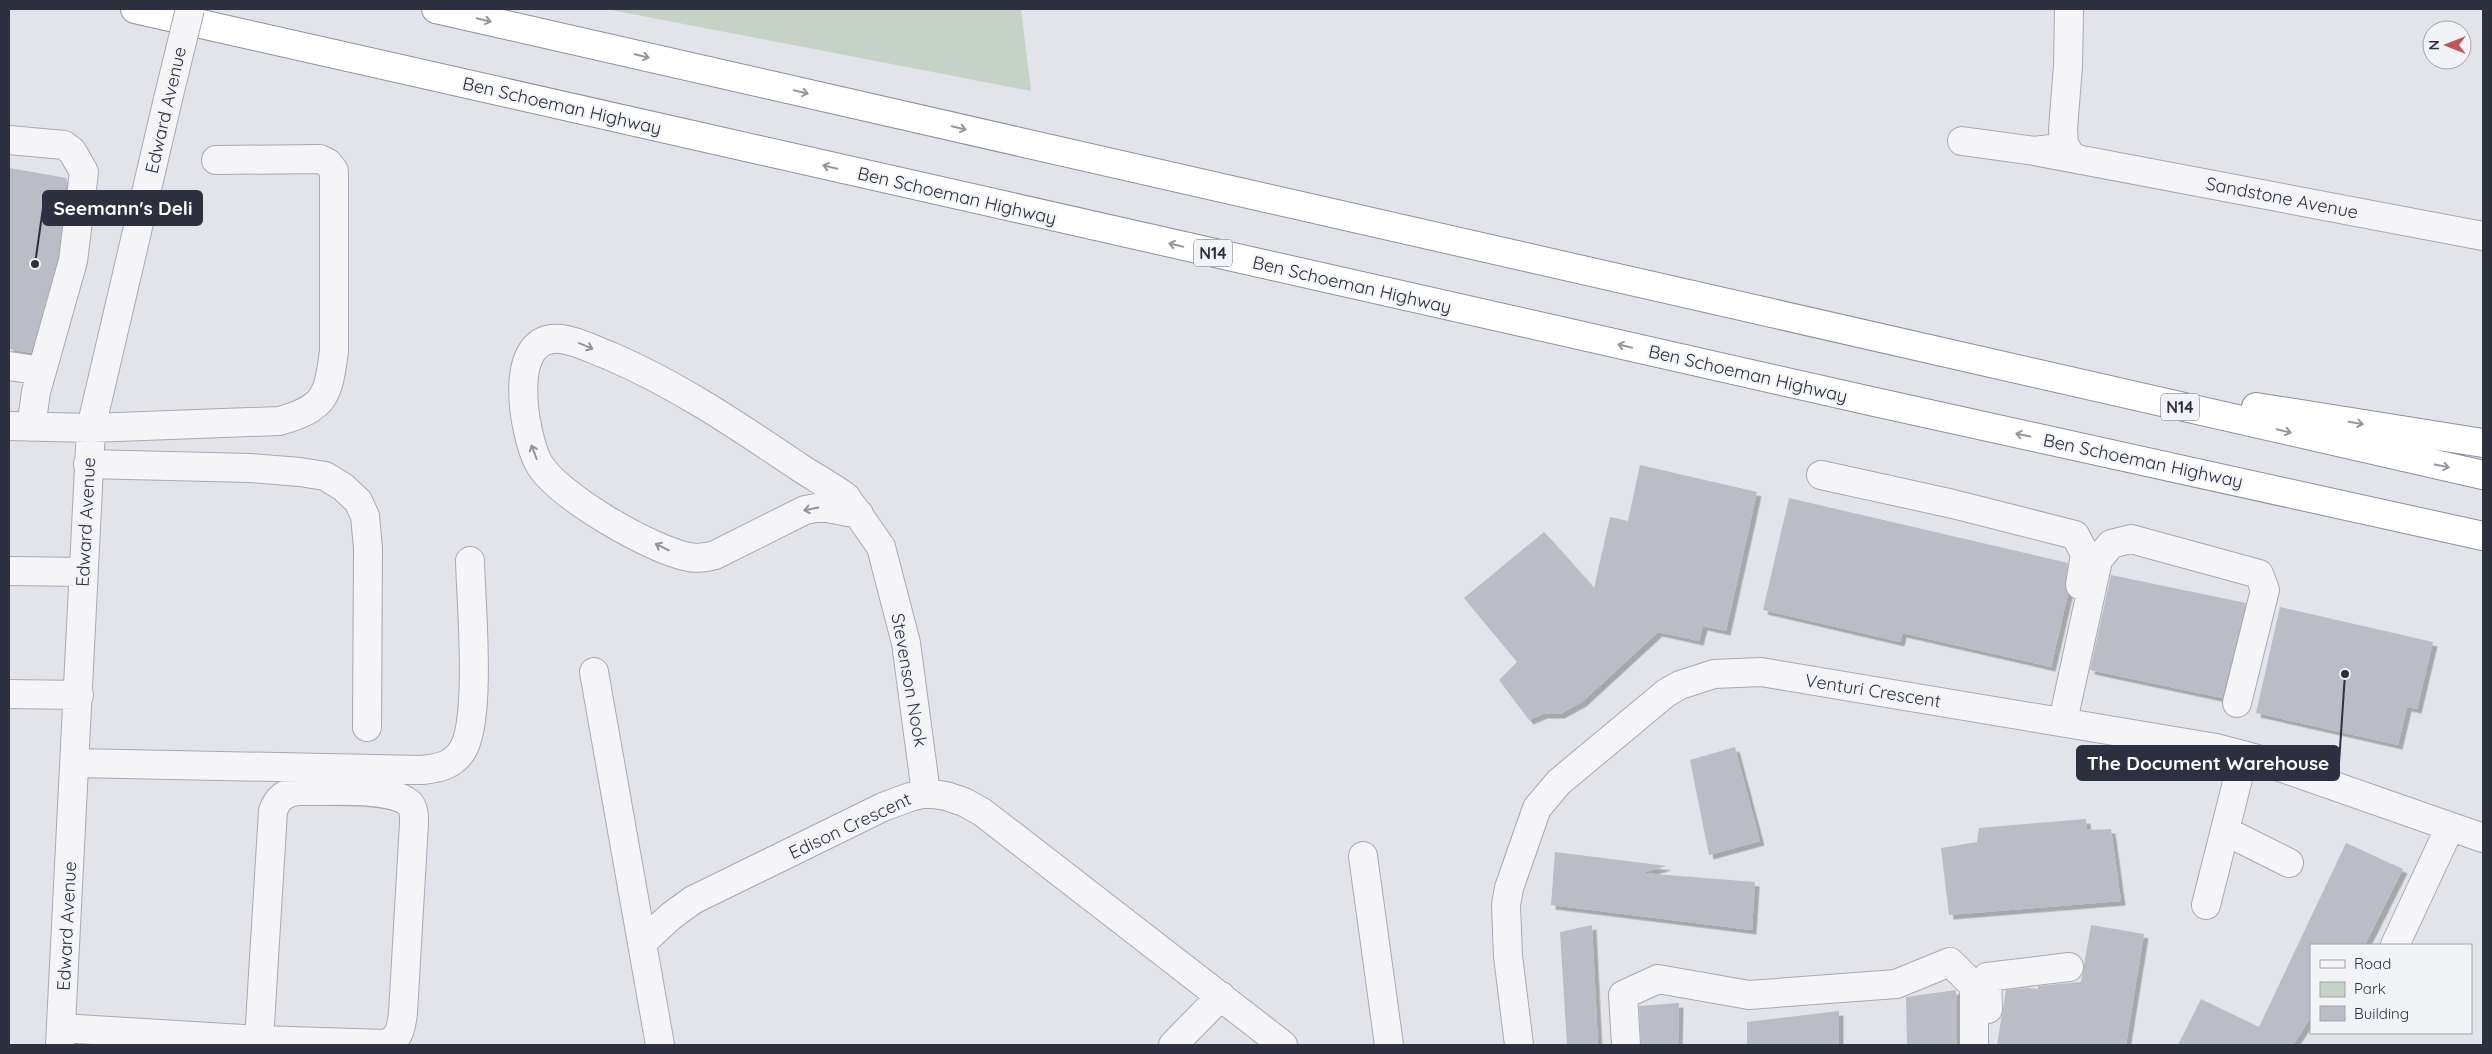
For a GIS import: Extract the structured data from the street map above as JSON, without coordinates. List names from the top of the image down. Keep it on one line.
{"streets":{"highway":["Ben Schoeman Highway","N14"],"street":["Edward Avenue","Sandstone Avenue","Stevenson Nook","Venturi Crescent","Edison Crescent"]},"crossings":[["Stevenson Nook","Edison Crescent"]],"places":["Seemann's Deli","The Document Warehouse"],"legend":["Road","Park","Building"],"north":"left"}
